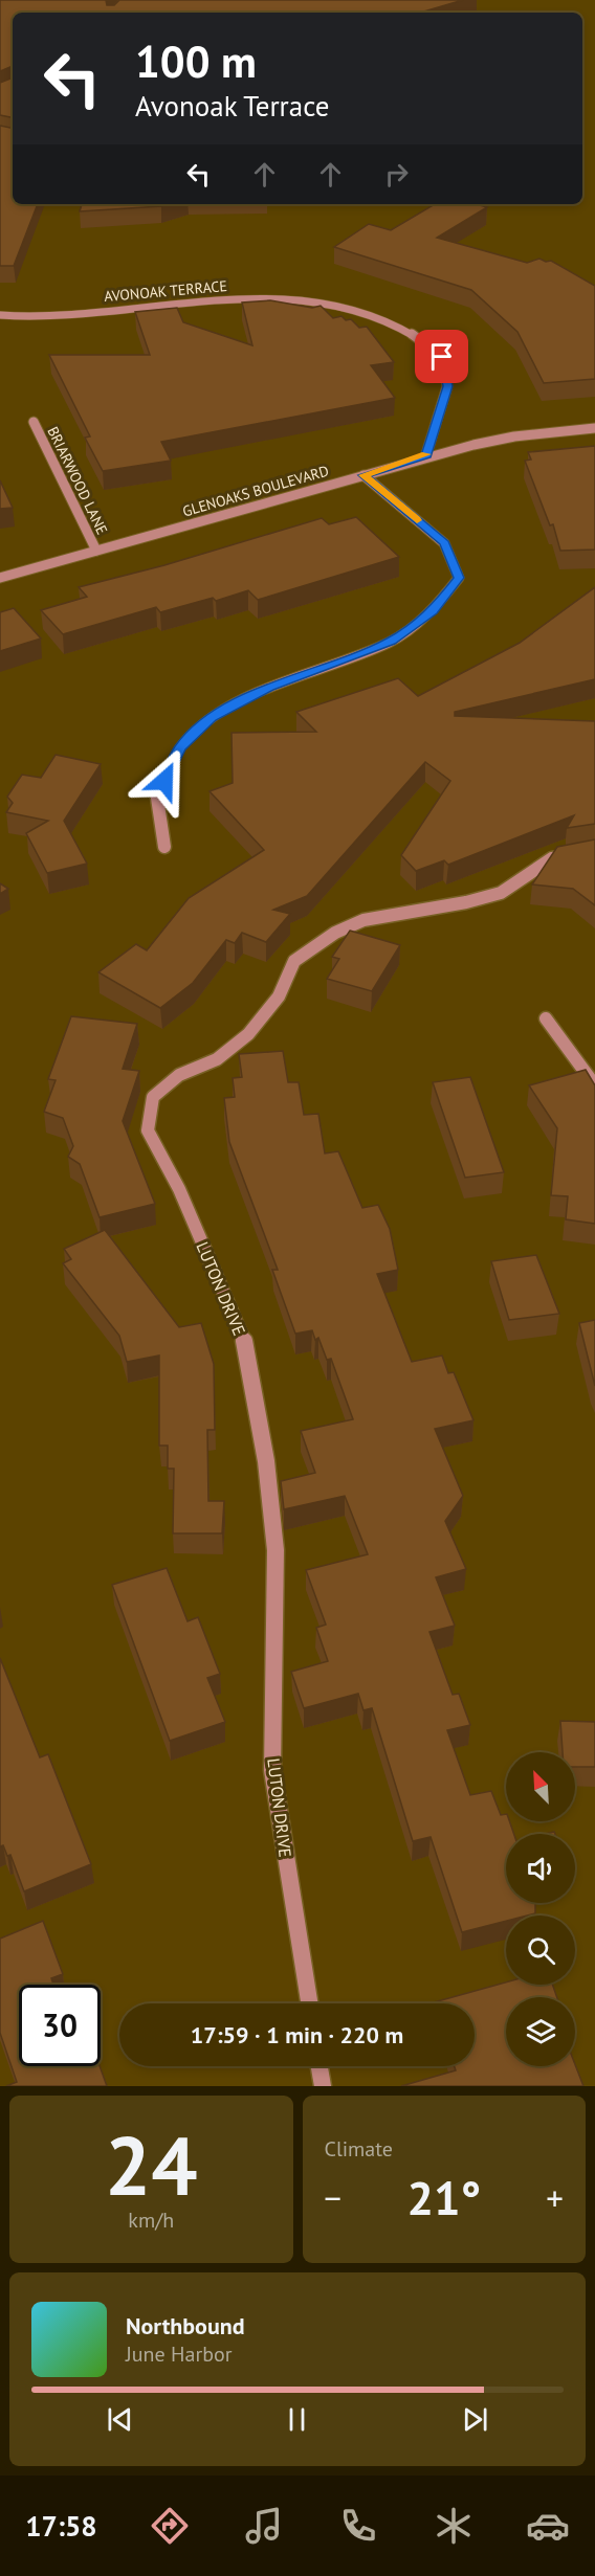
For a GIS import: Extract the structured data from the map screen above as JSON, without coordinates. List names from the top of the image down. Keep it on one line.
{"streets":{"street":["AVONOAK TERRACE","BRIARWOOD LANE","GLENOAKS BOULEVARD","LUTON DRIVE"]},"crossings":[["AVONOAK TERRACE","GLENOAKS BOULEVARD"],["BRIARWOOD LANE","GLENOAKS BOULEVARD"]],"north":"top left","page":{"turn":["100 m","Avonoak Terrace"],"limit":"30","trip":"17:59 · 1 min · 220 m","tile":[["24","km/h"],"Climate"],"heat":["−","21°","+"],"song":["Northbound","June Harbor"],"tabs":"17:58"}}
